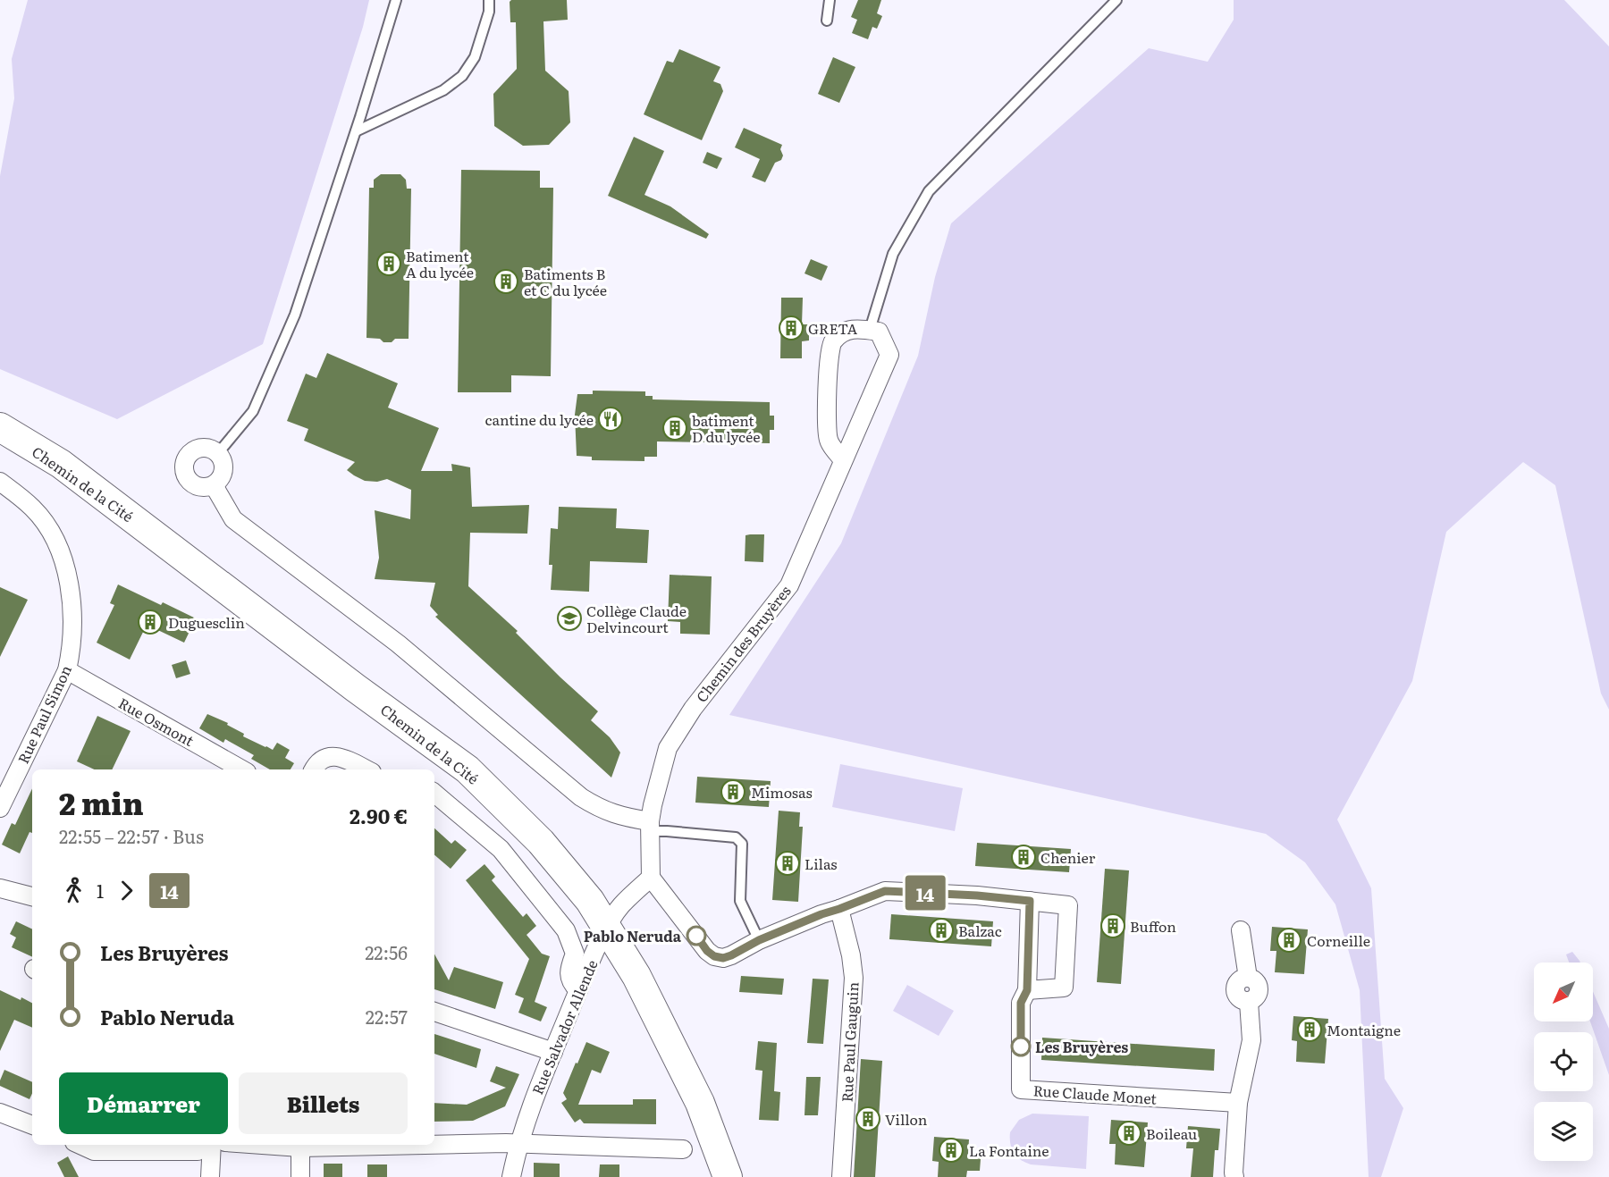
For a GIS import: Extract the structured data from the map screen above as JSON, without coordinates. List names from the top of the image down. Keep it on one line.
{"streets":{"main road":["Chemin de la Cité"],"street":["Chemin des Bruyères","Rue Paul Simon","Rue Osmont","Rue Salvador Allende","Rue Paul Gauguin","Rue Claude Monet"]},"crossings":[["Chemin de la Cité","Rue Salvador Allende"],["Rue Paul Simon","Rue Osmont"]],"places":{"building":["Batiment A du lycée","Batiments B et C du lycée","GRETA","batiment D du lycée","Duguesclin","Mimosas","Chenier","Lilas","Buffon","Balzac","Corneille","Montaigne","Villon","Boileau","La Fontaine"],"restaurant":["cantine du lycée"],"school or university":["Collège Claude Delvincourt"],"other":["Pablo Neruda","Les Bruyères"]},"lines":["bus line 14"],"north":"bottom left","page":{"on_map":"14","heading":["2 min","22:55 – 22:57 · Bus","2.90 €"],"legs":["1","14"],"list":[{"name":"Les Bruyères","value":"22:56"},{"name":"Pablo Neruda","value":"22:57"}],"buttons":["Démarrer","Billets"]}}
